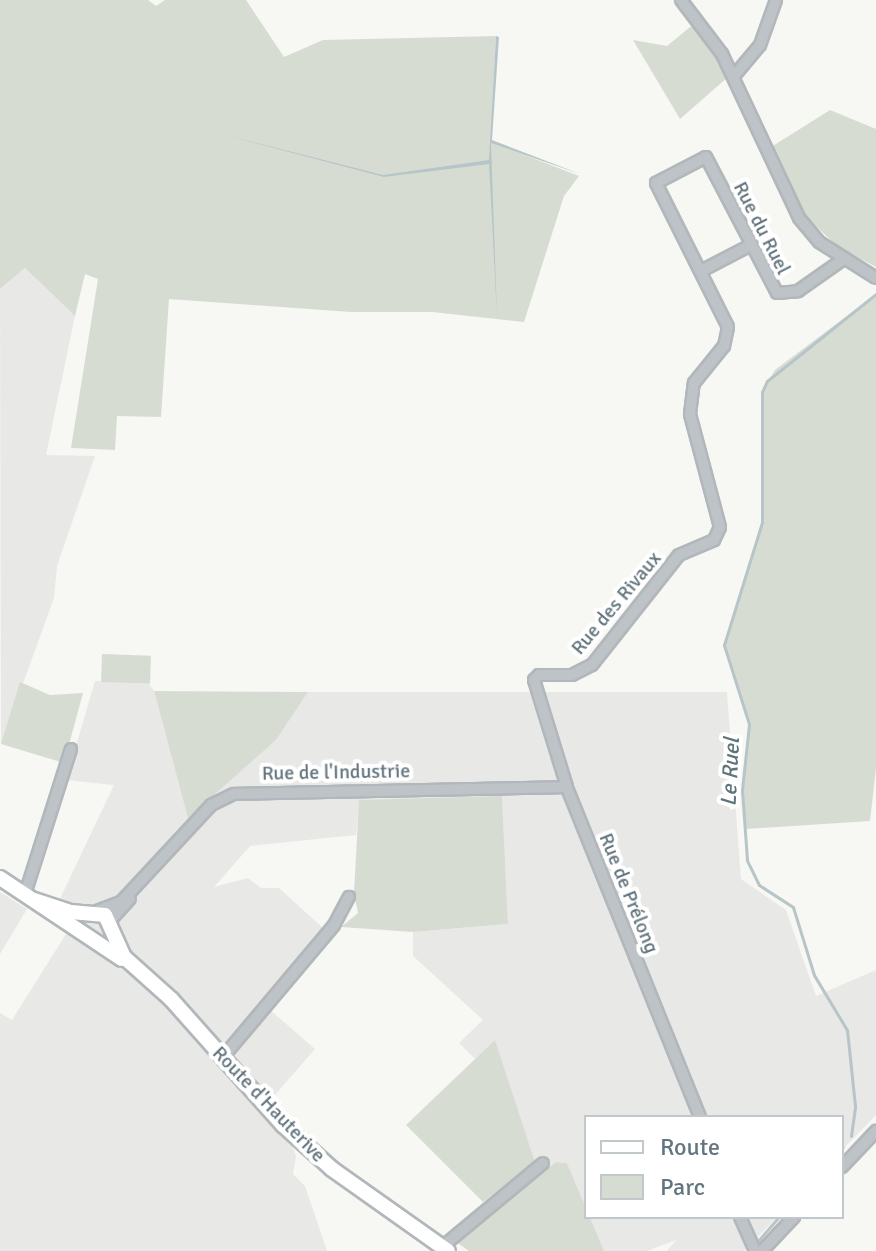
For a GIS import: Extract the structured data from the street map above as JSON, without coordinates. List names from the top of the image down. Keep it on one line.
{"streets":{"main road":["Route d'Hauterive"],"street":["Rue du Ruel","Rue des Rivaux","Rue de l'Industrie","Rue de Prélong"]},"crossings":[["Rue du Ruel","Rue des Rivaux"],["Rue des Rivaux","Rue de Prélong"],["Rue de l'Industrie","Rue de Prélong"],["Rue de l'Industrie","Route d'Hauterive"]],"water":["Le Ruel"],"legend":["Route","Parc"]}
